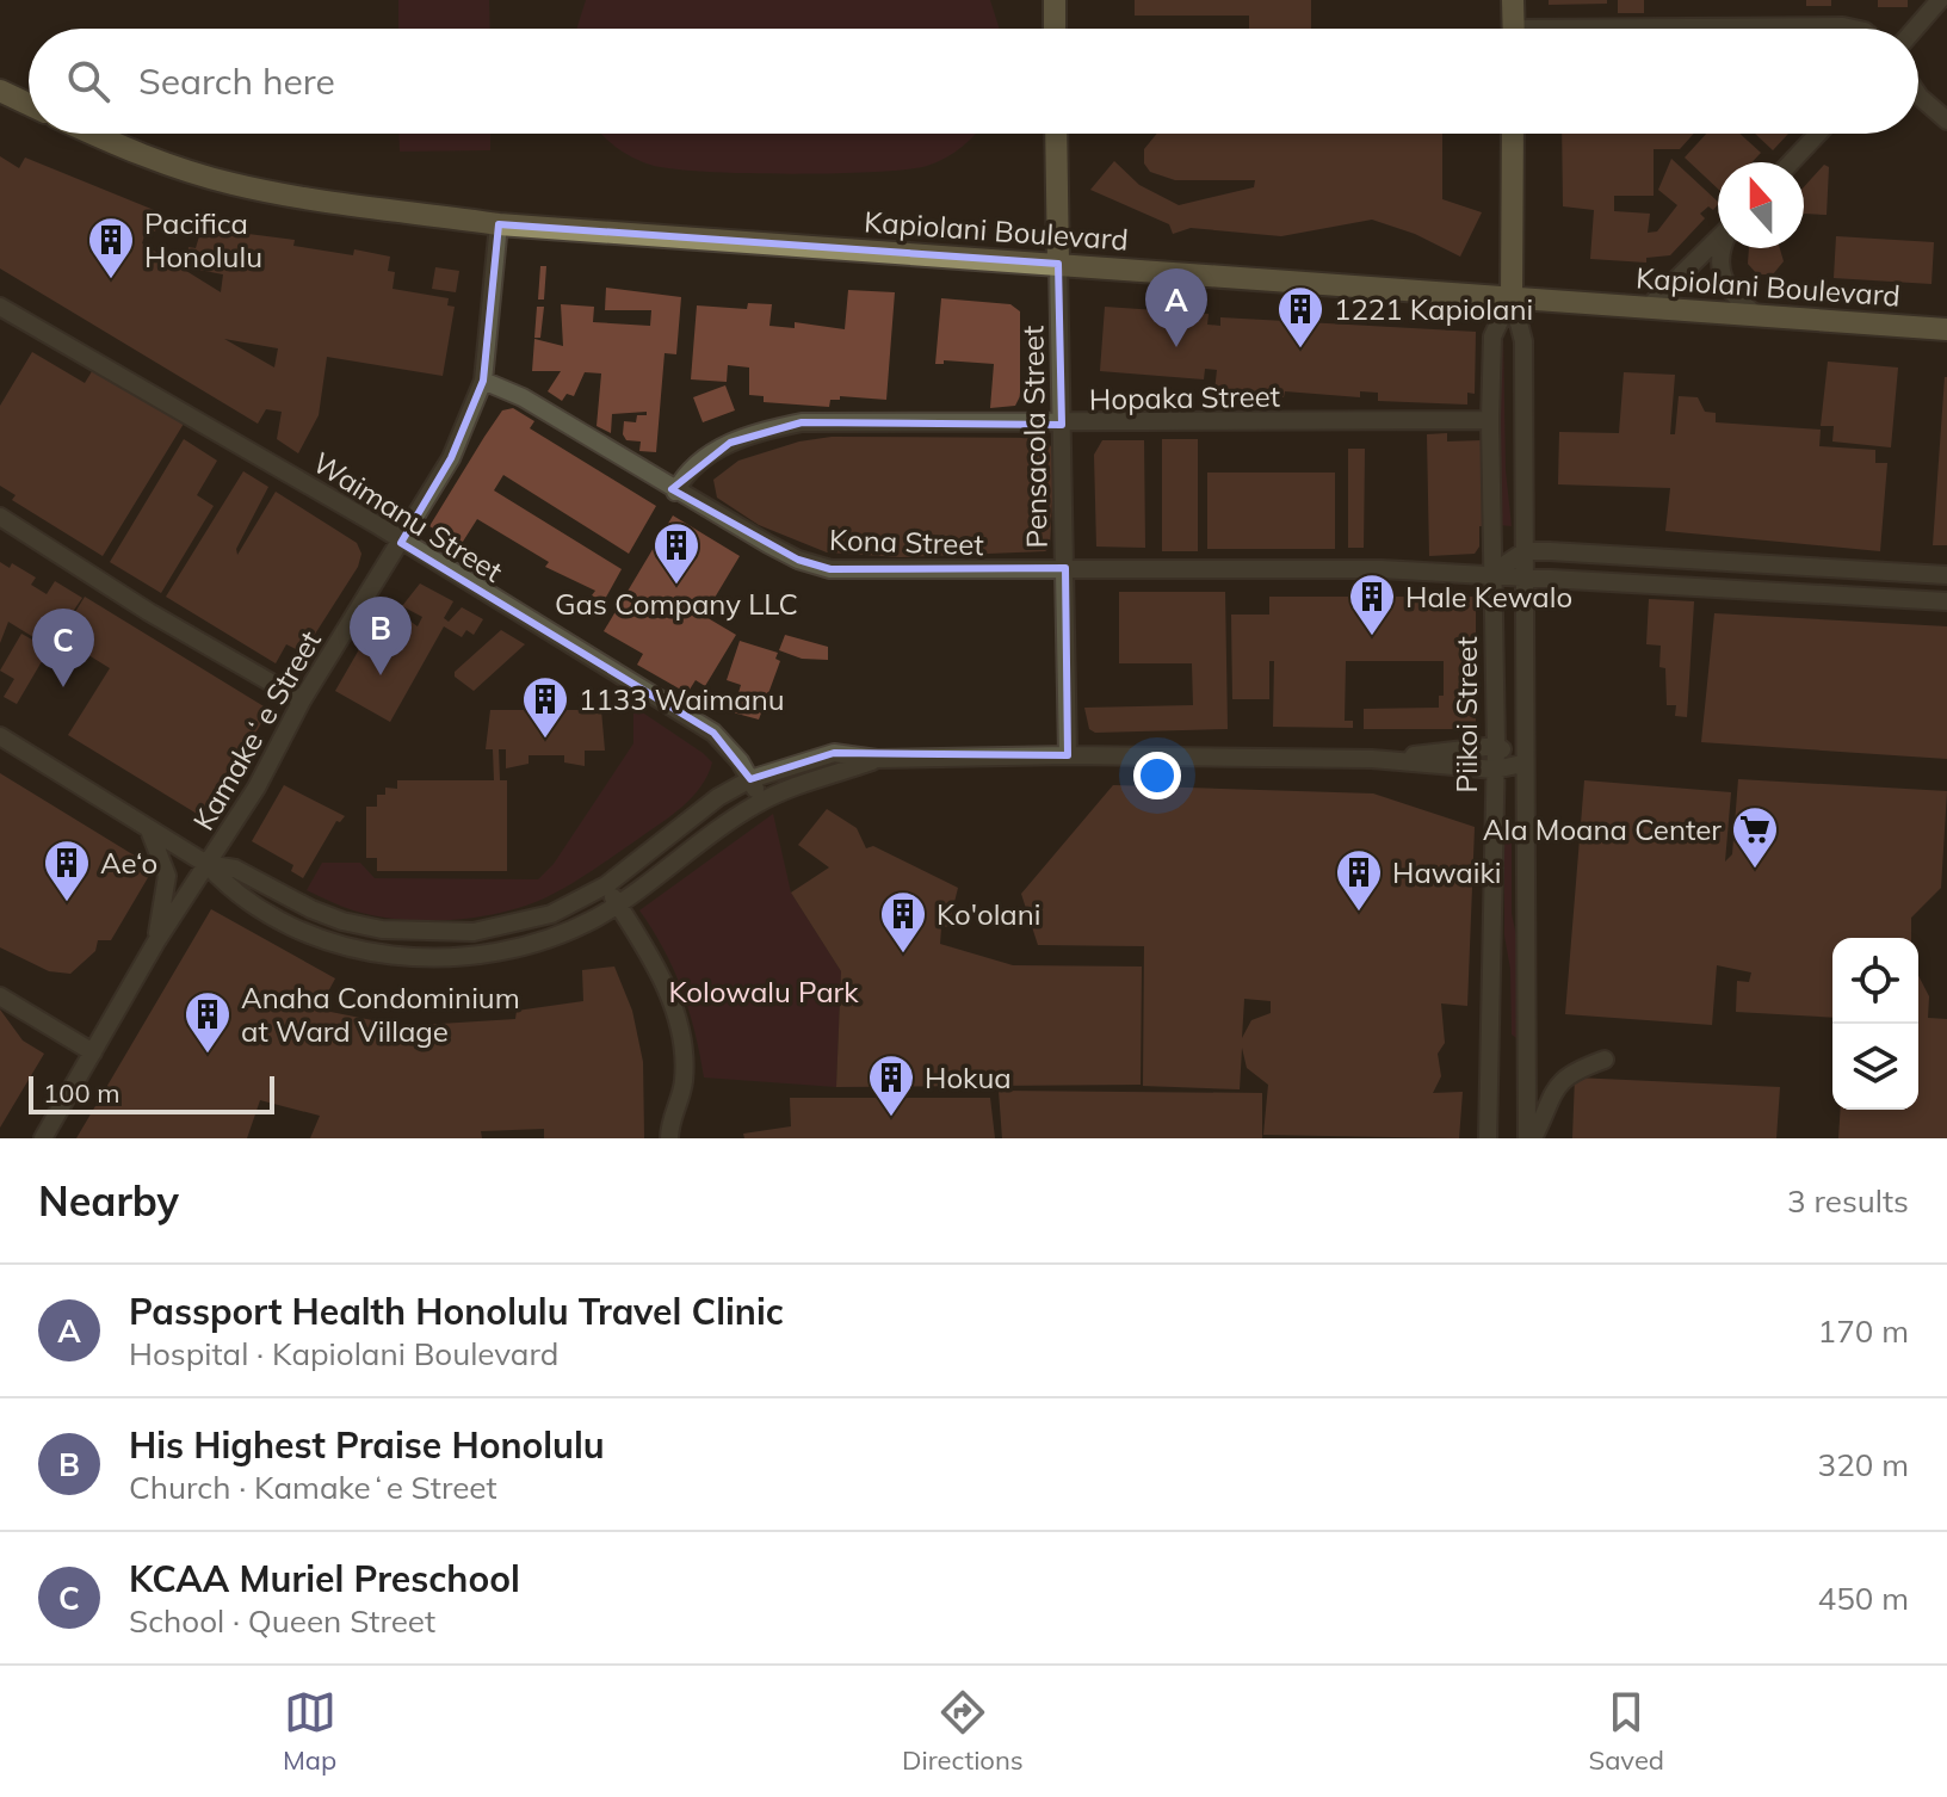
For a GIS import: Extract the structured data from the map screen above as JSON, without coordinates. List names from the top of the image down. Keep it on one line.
{"streets":{"main road":["Kapiolani Boulevard","Pensacola Street","Piikoi Street"],"street":["Hopaka Street","Waimanu Street","Kona Street","Kamakeʻe Street"]},"crossings":[["Kapiolani Boulevard","Pensacola Street"],["Kapiolani Boulevard","Piikoi Street"],["Kapiolani Boulevard","Kamakeʻe Street"],["Hopaka Street","Pensacola Street"],["Hopaka Street","Kona Street"],["Hopaka Street","Piikoi Street"],["Pensacola Street","Kona Street"],["Waimanu Street","Kamakeʻe Street"],["Kona Street","Piikoi Street"],["Kona Street","Kamakeʻe Street"]],"parks":["Kolowalu Park"],"places":{"building":["Pacifica Honolulu","1221 Kapiolani","Gas Company LLC","Hale Kewalo","1133 Waimanu","Ae‘o","Hawaiki","Ko'olani","Anaha Condominium at Ward Village","Hokua"],"supermarket":["Ala Moana Center"]},"scale_bar":"100 m","north":"top","page":{"search":"Search here","pins":["A","B","C"],"scale":"100 m","heading":["Nearby","3 results"],"list":[{"mark":"A","name":"Passport Health Honolulu Travel Clinic","note":"Hospital · Kapiolani Boulevard","value":"170 m"},{"mark":"B","name":"His Highest Praise Honolulu","note":"Church · Kamakeʻe Street","value":"320 m"},{"mark":"C","name":"KCAA Muriel Preschool","note":"School · Queen Street","value":"450 m"}],"nav":["Map","Directions","Saved"]}}
